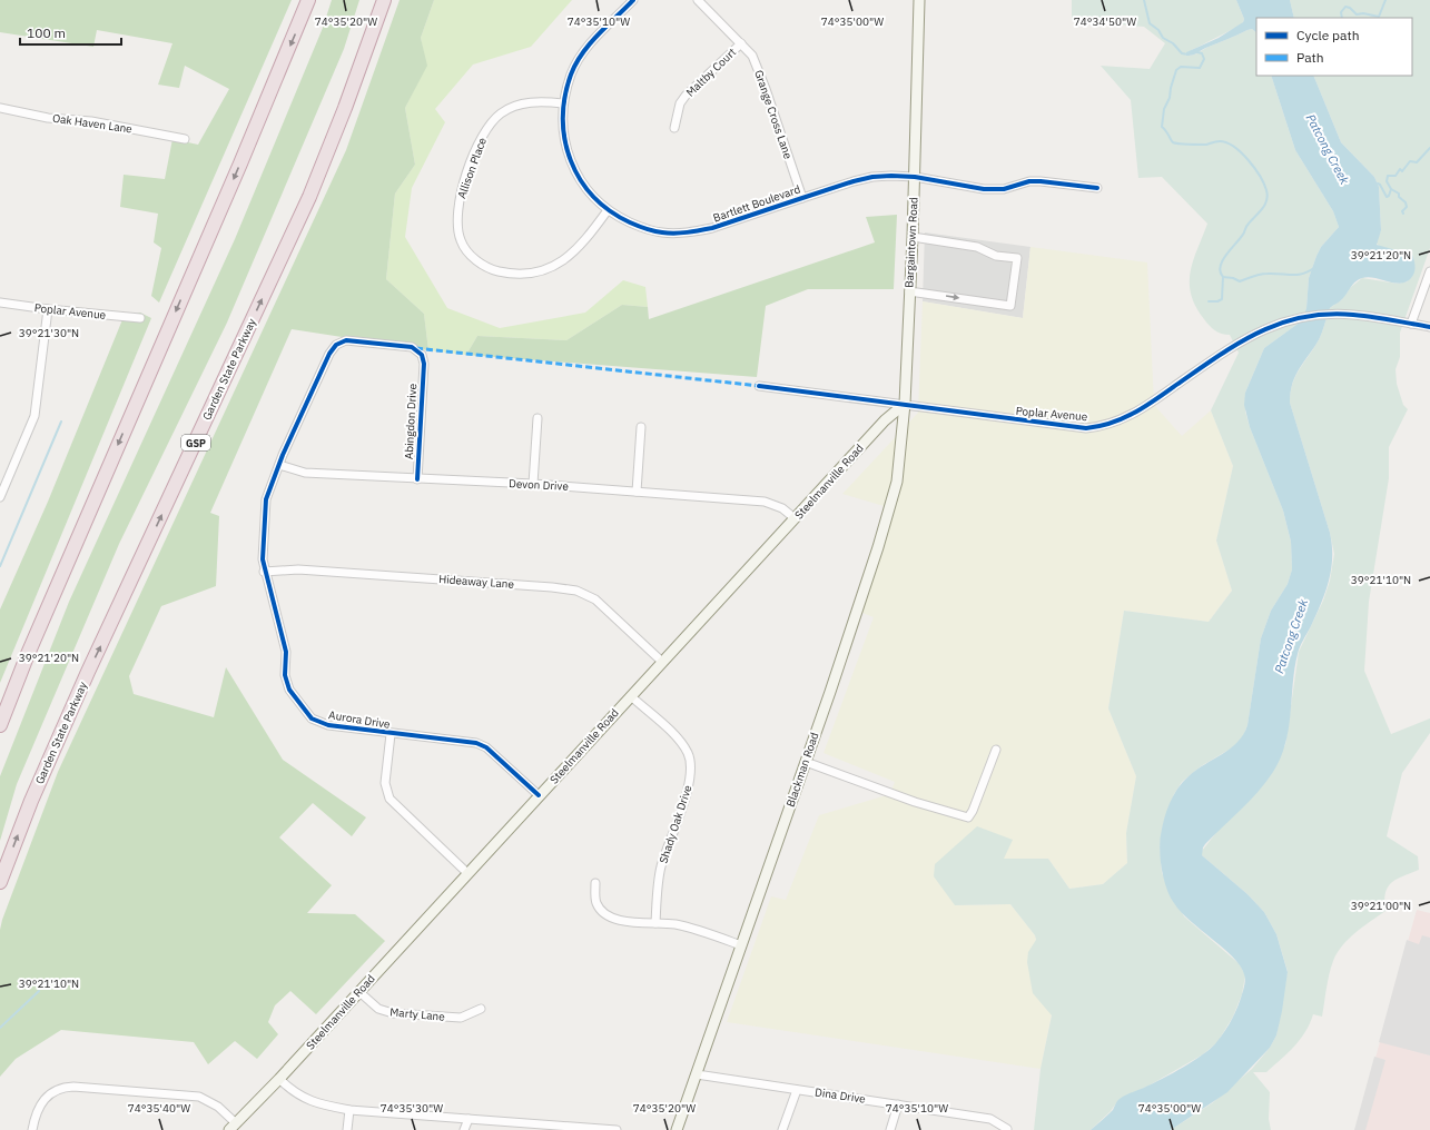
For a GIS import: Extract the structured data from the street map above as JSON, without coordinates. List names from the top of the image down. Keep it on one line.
{"streets":{"highway":["Garden State Parkway","GSP"],"main road":["Bargaintown Road","Steelmanville Road","Blackman Road"],"street":["Maltby Court","Grange Cross Lane","Oak Haven Lane","Allison Place","Bartlett Boulevard","Poplar Avenue","Abingdon Drive","Devon Drive","Hideaway Lane","Aurora Drive","Shady Oak Drive","Marty Lane","Dina Drive"]},"crossings":[["Maltby Court","Grange Cross Lane"],["Grange Cross Lane","Bartlett Boulevard"],["Allison Place","Bartlett Boulevard"],["Bartlett Boulevard","Bargaintown Road"],["Bargaintown Road","Poplar Avenue"],["Bargaintown Road","Steelmanville Road"],["Bargaintown Road","Blackman Road"],["Poplar Avenue","Steelmanville Road"],["Poplar Avenue","Blackman Road"],["Abingdon Drive","Devon Drive"],["Abingdon Drive","Aurora Drive"],["Steelmanville Road","Devon Drive"],["Steelmanville Road","Hideaway Lane"],["Steelmanville Road","Aurora Drive"],["Steelmanville Road","Blackman Road"],["Steelmanville Road","Shady Oak Drive"],["Steelmanville Road","Marty Lane"],["Devon Drive","Aurora Drive"],["Hideaway Lane","Aurora Drive"],["Blackman Road","Dina Drive"]],"water":["Patcong Creek"],"legend":["Cycle path","Path"],"scale_bar":"100 m","coordinates":["74°35'20\"W","74°35'10\"W","74°35'00\"W","74°34'50\"W","39°21'20\"N","39°21'30\"N","39°21'10\"N","39°21'00\"N","74°35'40\"W","74°35'30\"W"]}
